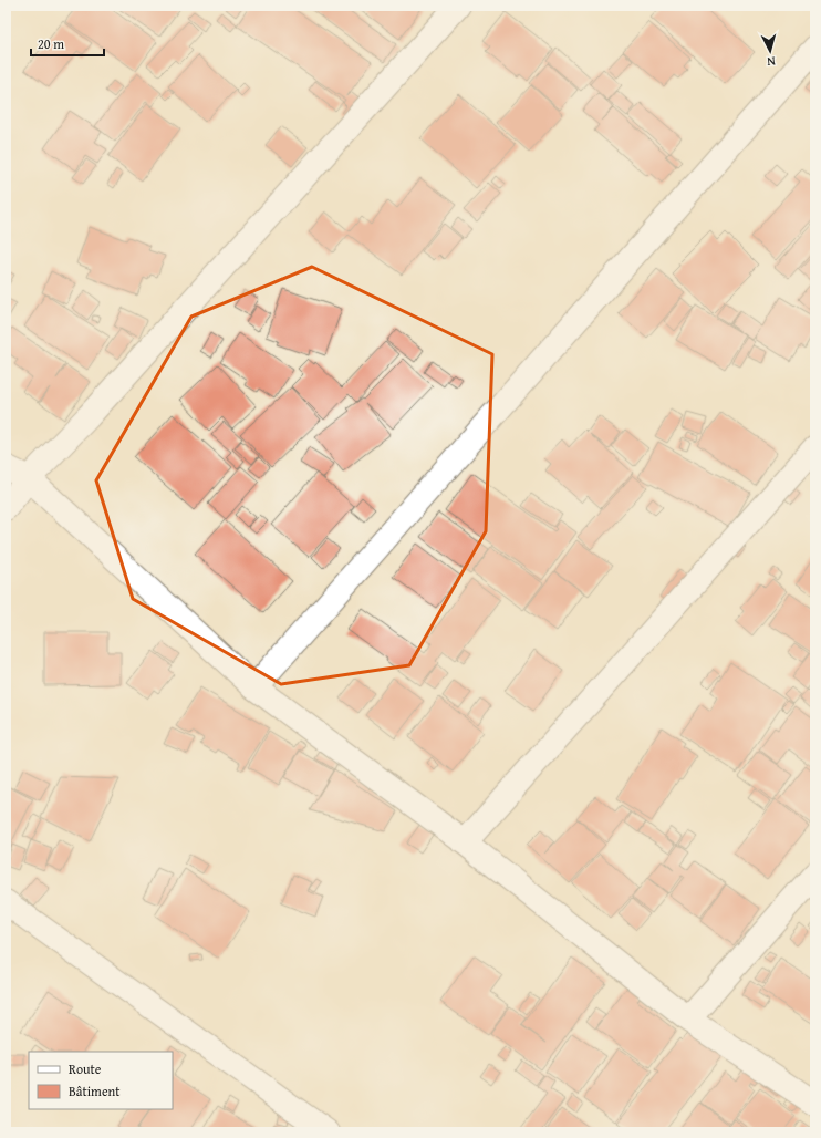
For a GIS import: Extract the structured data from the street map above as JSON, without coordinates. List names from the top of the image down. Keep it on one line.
{"legend":["Route","Bâtiment"],"scale_bar":"20 m","north":"bottom"}
